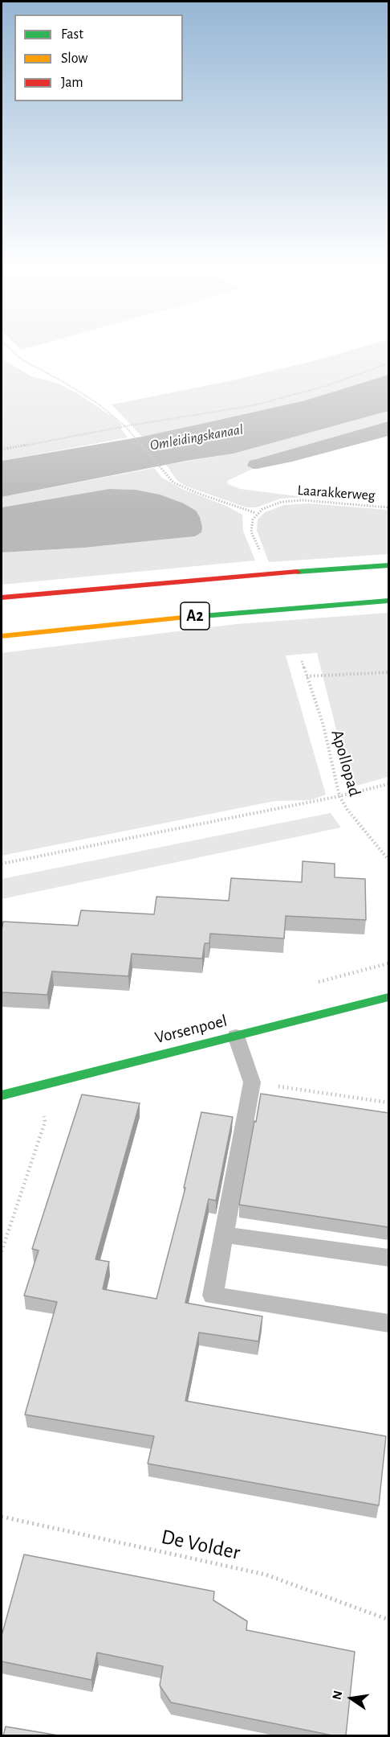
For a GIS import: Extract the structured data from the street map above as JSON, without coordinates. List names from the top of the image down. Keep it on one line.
{"streets":{"main road":["A2","Vorsenpoel"],"path":["Laarakkerweg","Apollopad","De Volder"]},"water":["Omleidingskanaal"],"legend":["Fast","Slow","Jam"],"north":"left"}
